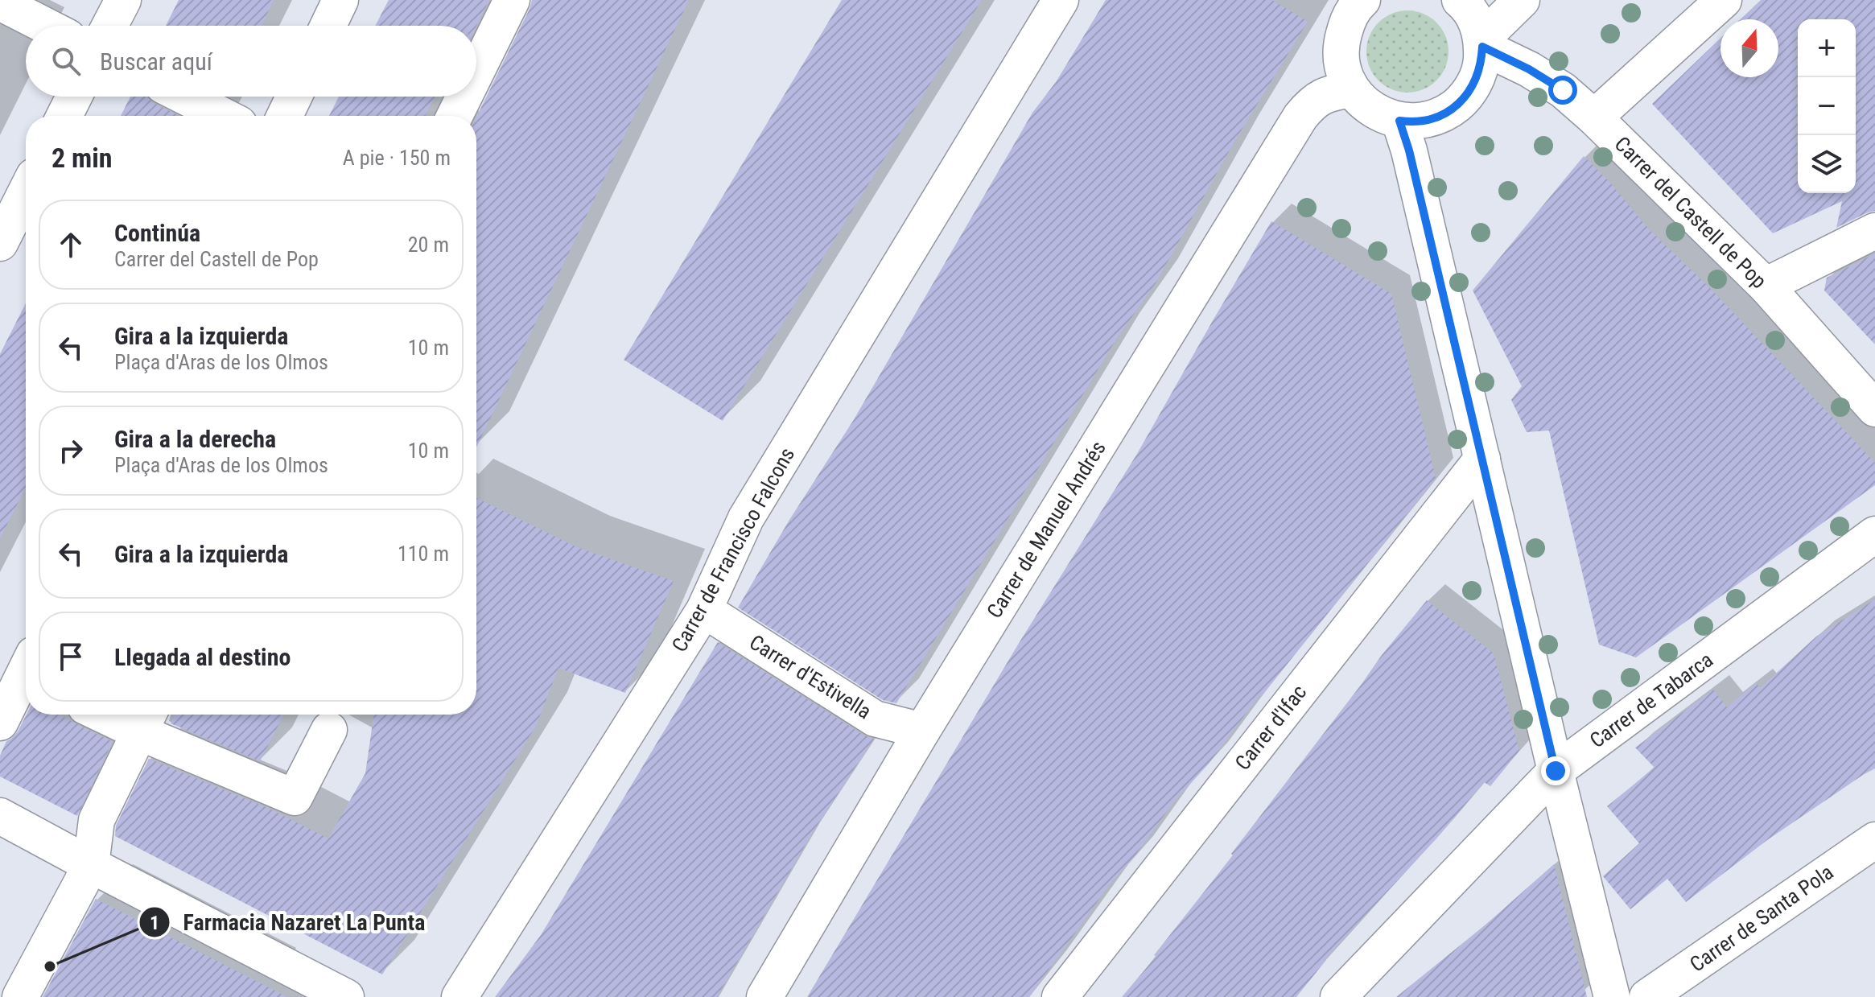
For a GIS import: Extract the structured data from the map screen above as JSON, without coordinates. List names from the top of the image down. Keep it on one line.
{"streets":{"street":["Carrer del Castell de Pop","Carrer de Manuel Andrés","Carrer de Francisco Falcons","Carrer d'Estivella","Carrer de Tabarca","Carrer d'Ifac","Carrer de Santa Pola"]},"crossings":[["Carrer de Manuel Andrés","Carrer d'Estivella"],["Carrer de Francisco Falcons","Carrer d'Estivella"]],"places":["Farmacia Nazaret La Punta"],"north":"top","page":{"map_buttons":["+","−"],"search":"Buscar aquí","heading":["2 min","A pie · 150 m"],"list":[["Continúa","Carrer del Castell de Pop","20 m"],["Gira a la izquierda","Plaça d'Aras de los Olmos","10 m"],["Gira a la derecha","Plaça d'Aras de los Olmos","10 m"],["Gira a la izquierda","110 m"],"Llegada al destino"]}}
